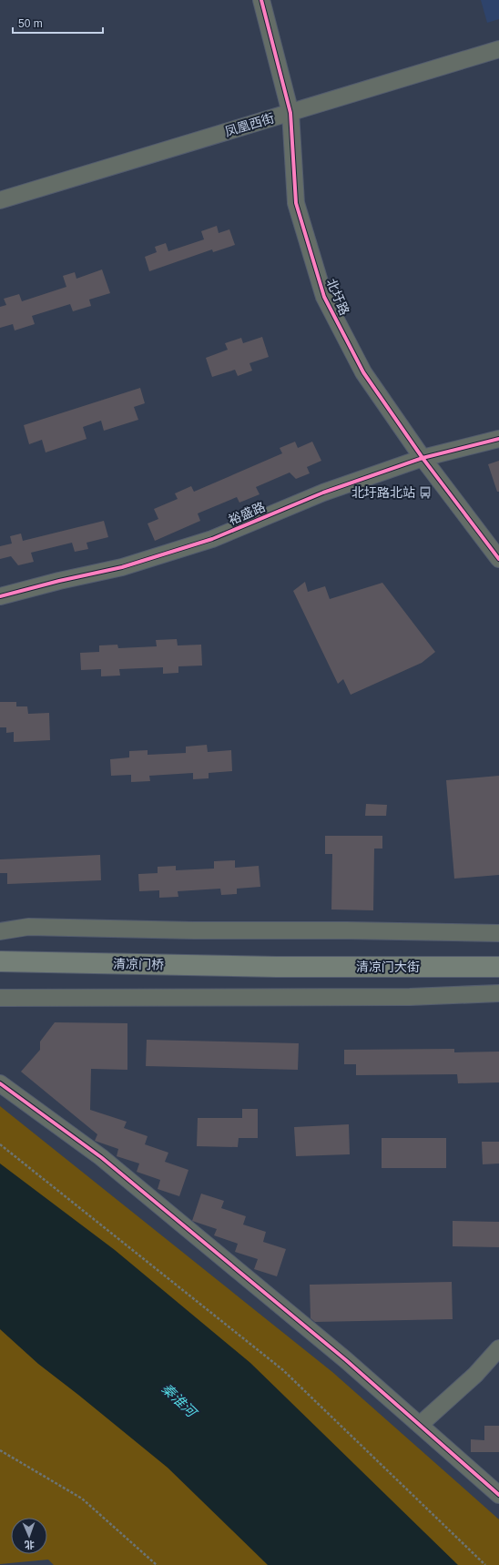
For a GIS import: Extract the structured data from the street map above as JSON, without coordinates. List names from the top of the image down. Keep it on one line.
{"streets":{"main road":["清凉门桥","清凉门大街"],"street":["凤凰西街","北圩路","裕盛路"]},"crossings":[["凤凰西街","北圩路"],["北圩路","裕盛路"],["清凉门桥","清凉门大街"]],"water":["秦淮河"],"places":{"bus stop":["北圩路北站"]},"scale_bar":"50 m","north":"bottom"}
